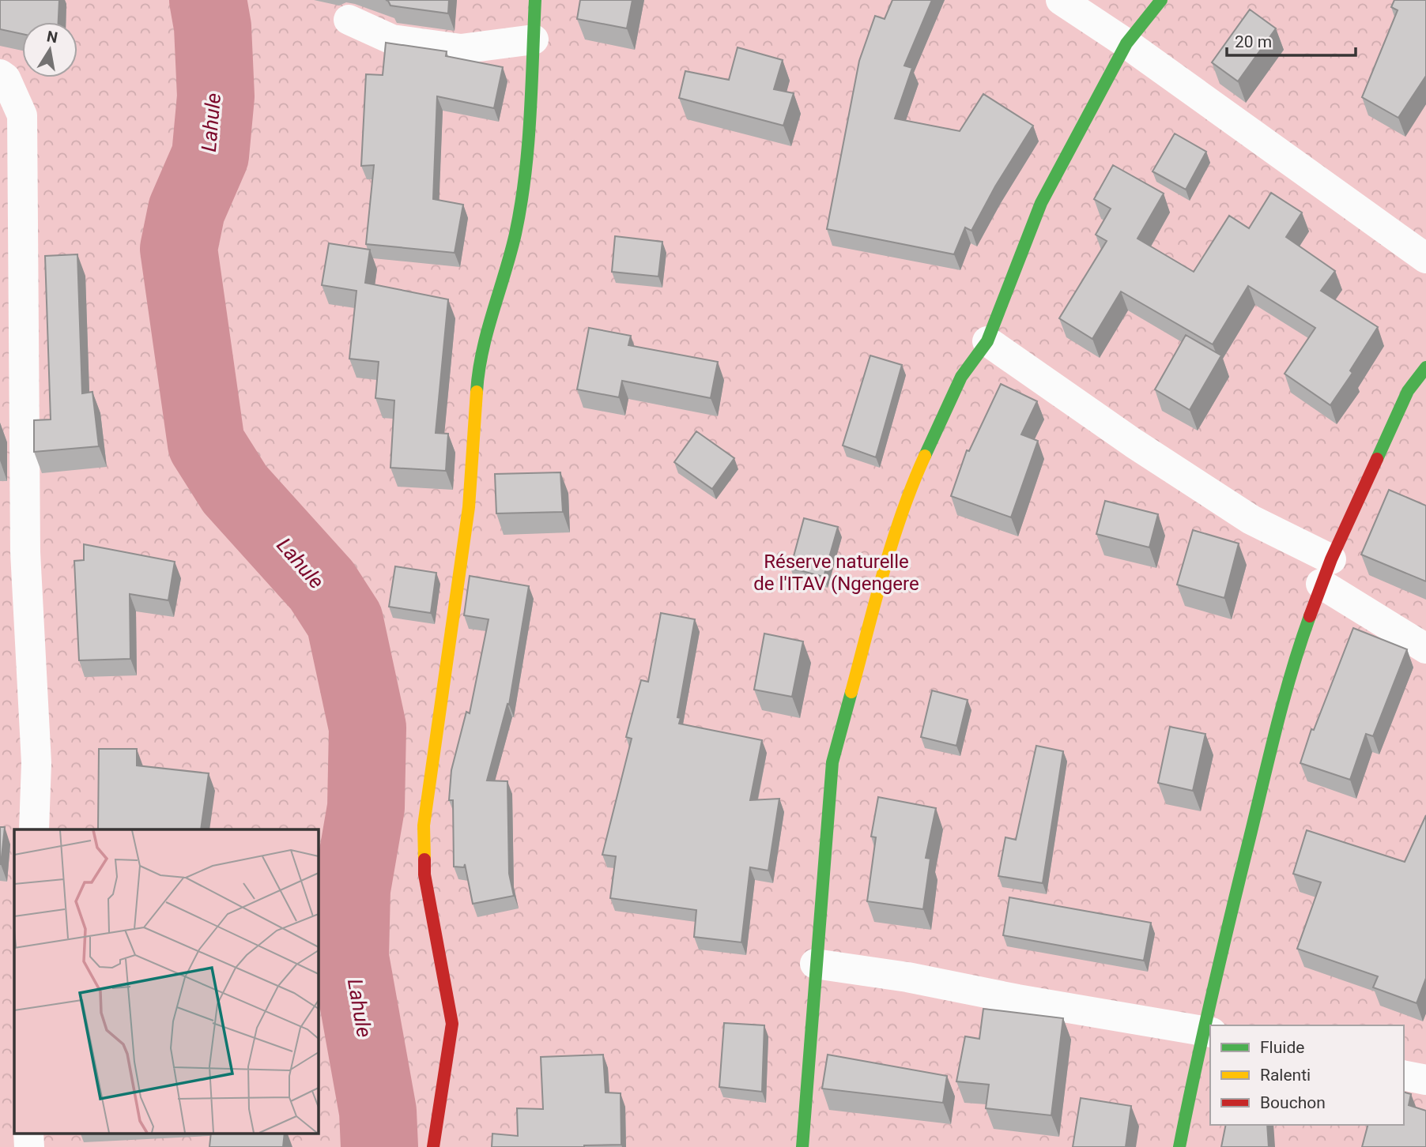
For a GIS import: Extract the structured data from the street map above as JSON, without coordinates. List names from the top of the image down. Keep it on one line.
{"water":["Lahule"],"parks":["Réserve naturelle de l'ITAV (Ngengere"],"legend":["Fluide","Ralenti","Bouchon"],"scale_bar":"20 m","north":"top"}
